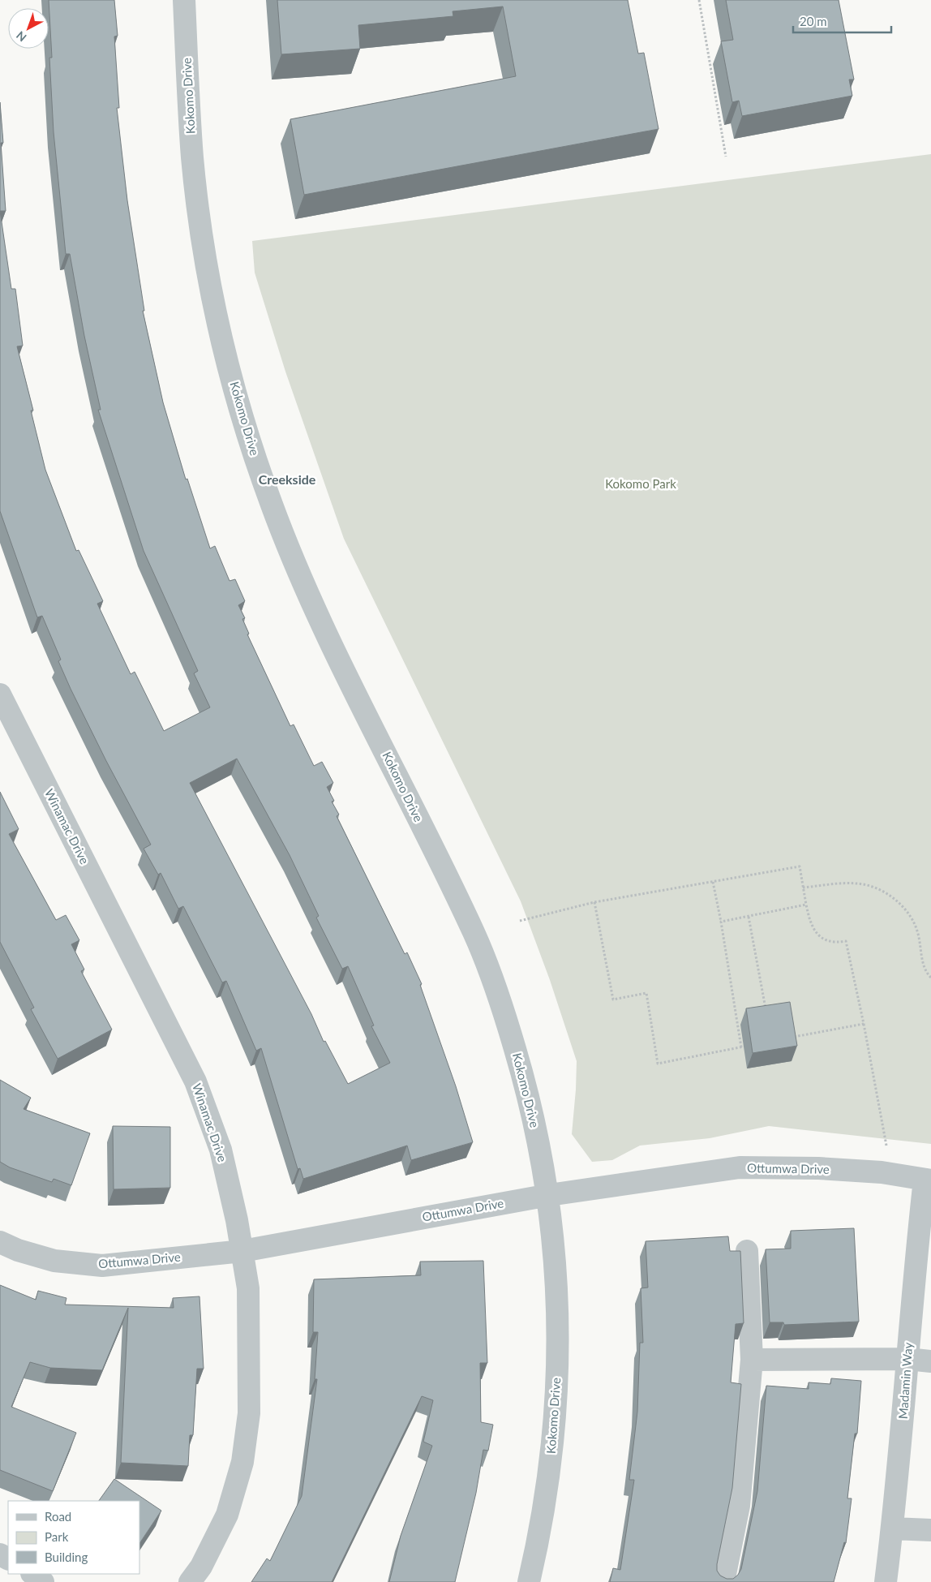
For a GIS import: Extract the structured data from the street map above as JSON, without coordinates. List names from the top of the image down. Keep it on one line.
{"streets":{"street":["Kokomo Drive","Winamac Drive","Ottumwa Drive","Madamin Way"]},"crossings":[["Kokomo Drive","Ottumwa Drive"],["Winamac Drive","Ottumwa Drive"],["Ottumwa Drive","Madamin Way"]],"districts":["Creekside"],"parks":["Kokomo Park"],"legend":["Road","Park","Building"],"scale_bar":"20 m","north":"bottom left"}
